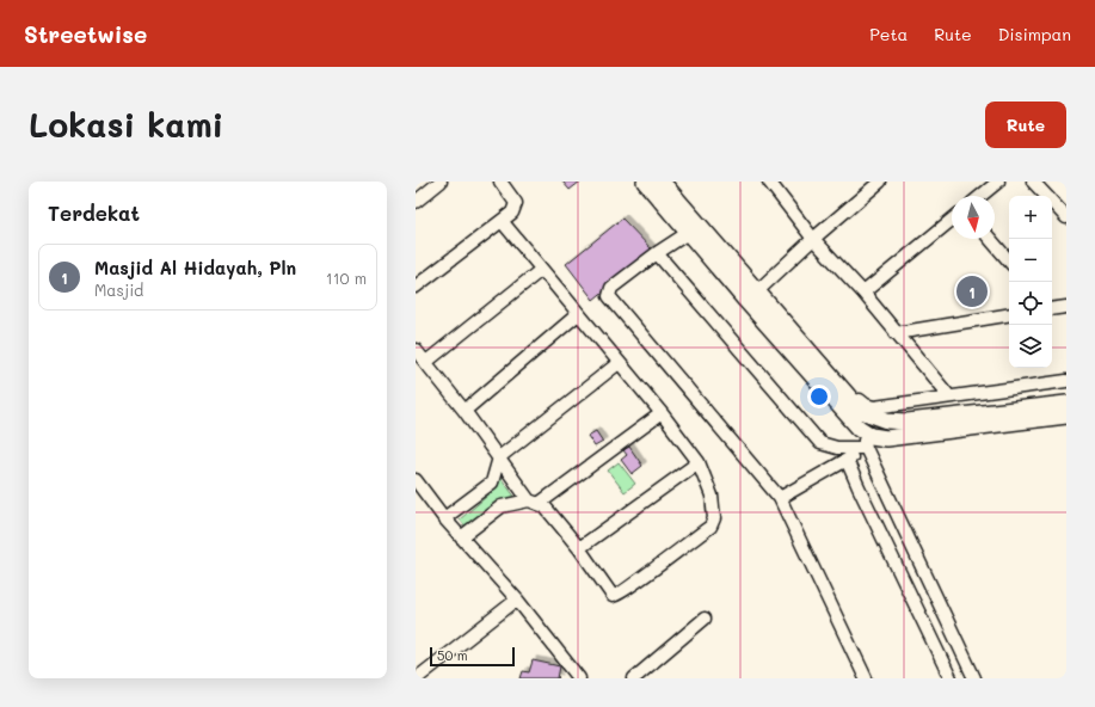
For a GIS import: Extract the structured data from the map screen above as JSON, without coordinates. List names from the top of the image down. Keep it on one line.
{"scale_bar":"50 m","north":"bottom","page":{"header":"Streetwise","nav":["Peta","Rute","Disimpan"],"buttons":"Rute","title":"Lokasi kami","heading":"Terdekat","map_buttons":["+","−"],"list":[{"mark":"1","name":"Masjid Al Hidayah, Pln","note":"Masjid","value":"110 m"}],"pins":"1","scale":"50 m"}}
